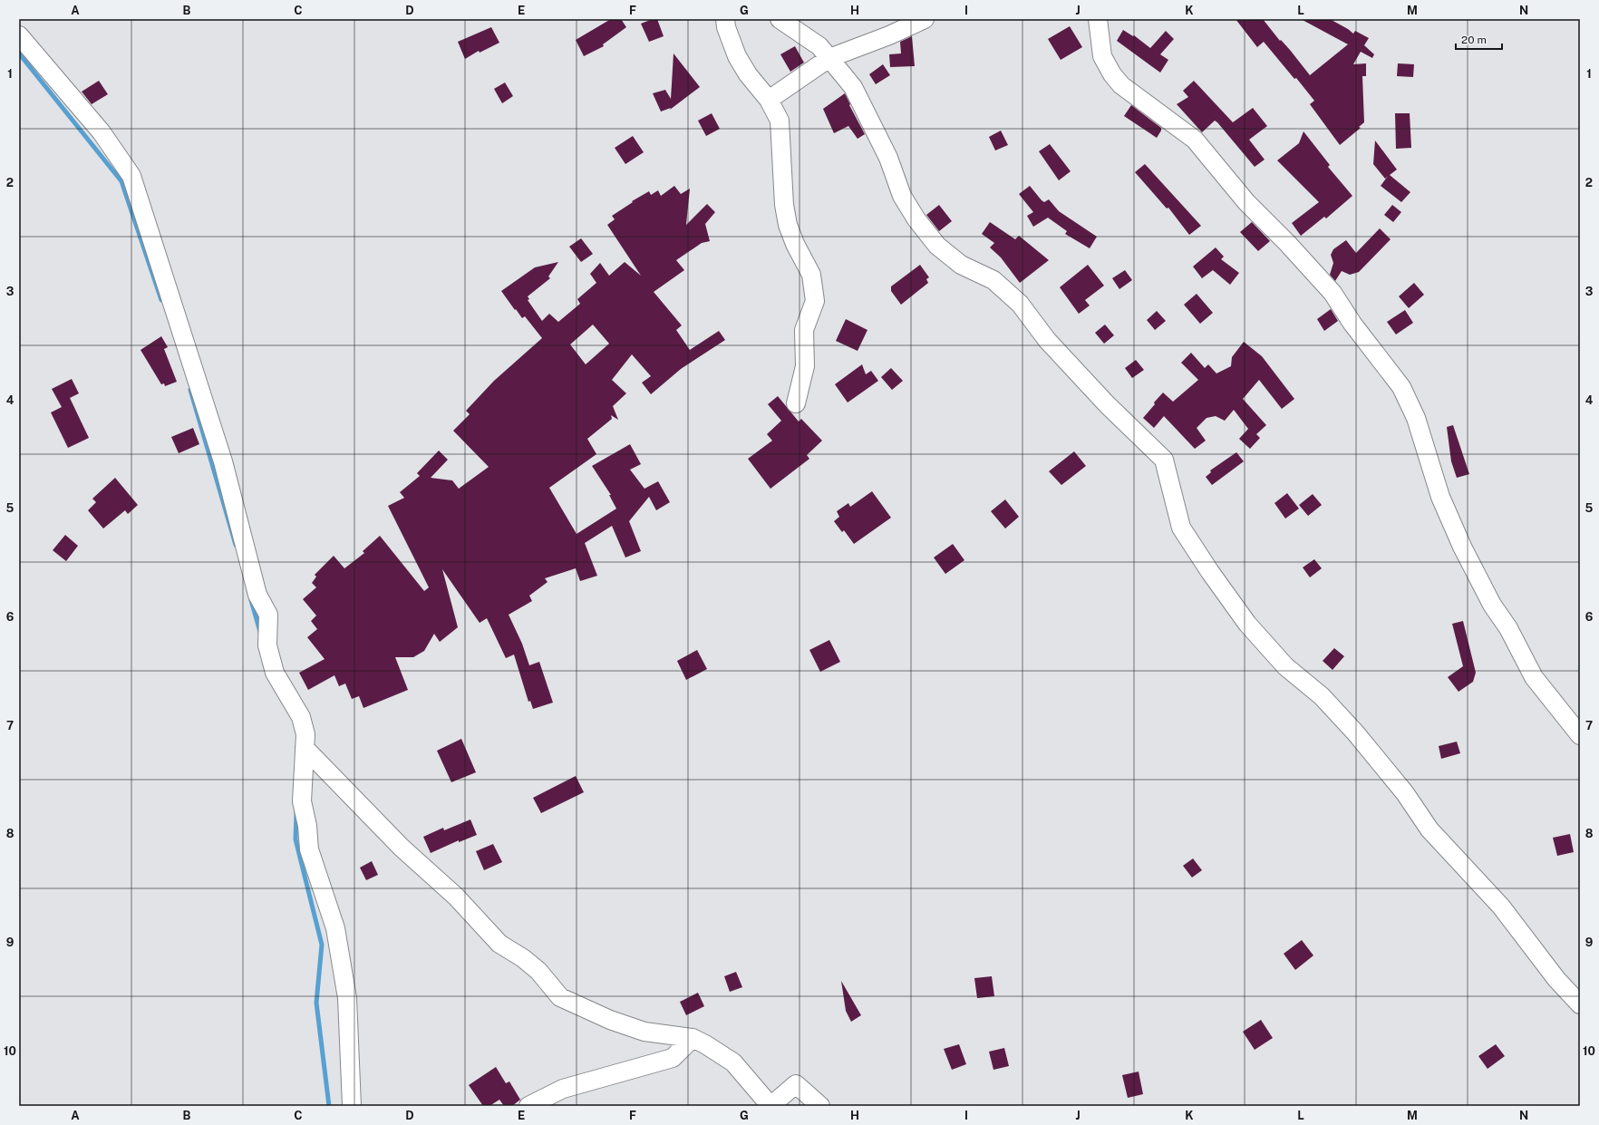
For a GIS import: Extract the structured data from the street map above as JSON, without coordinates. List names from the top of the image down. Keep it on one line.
{"scale_bar":"20 m","grid":{"columns":["A","B","C","D","E","F","G","H","I","J","K","L","M","N"],"rows":["1","2","3","4","5","6","7","8","9","10"]}}
